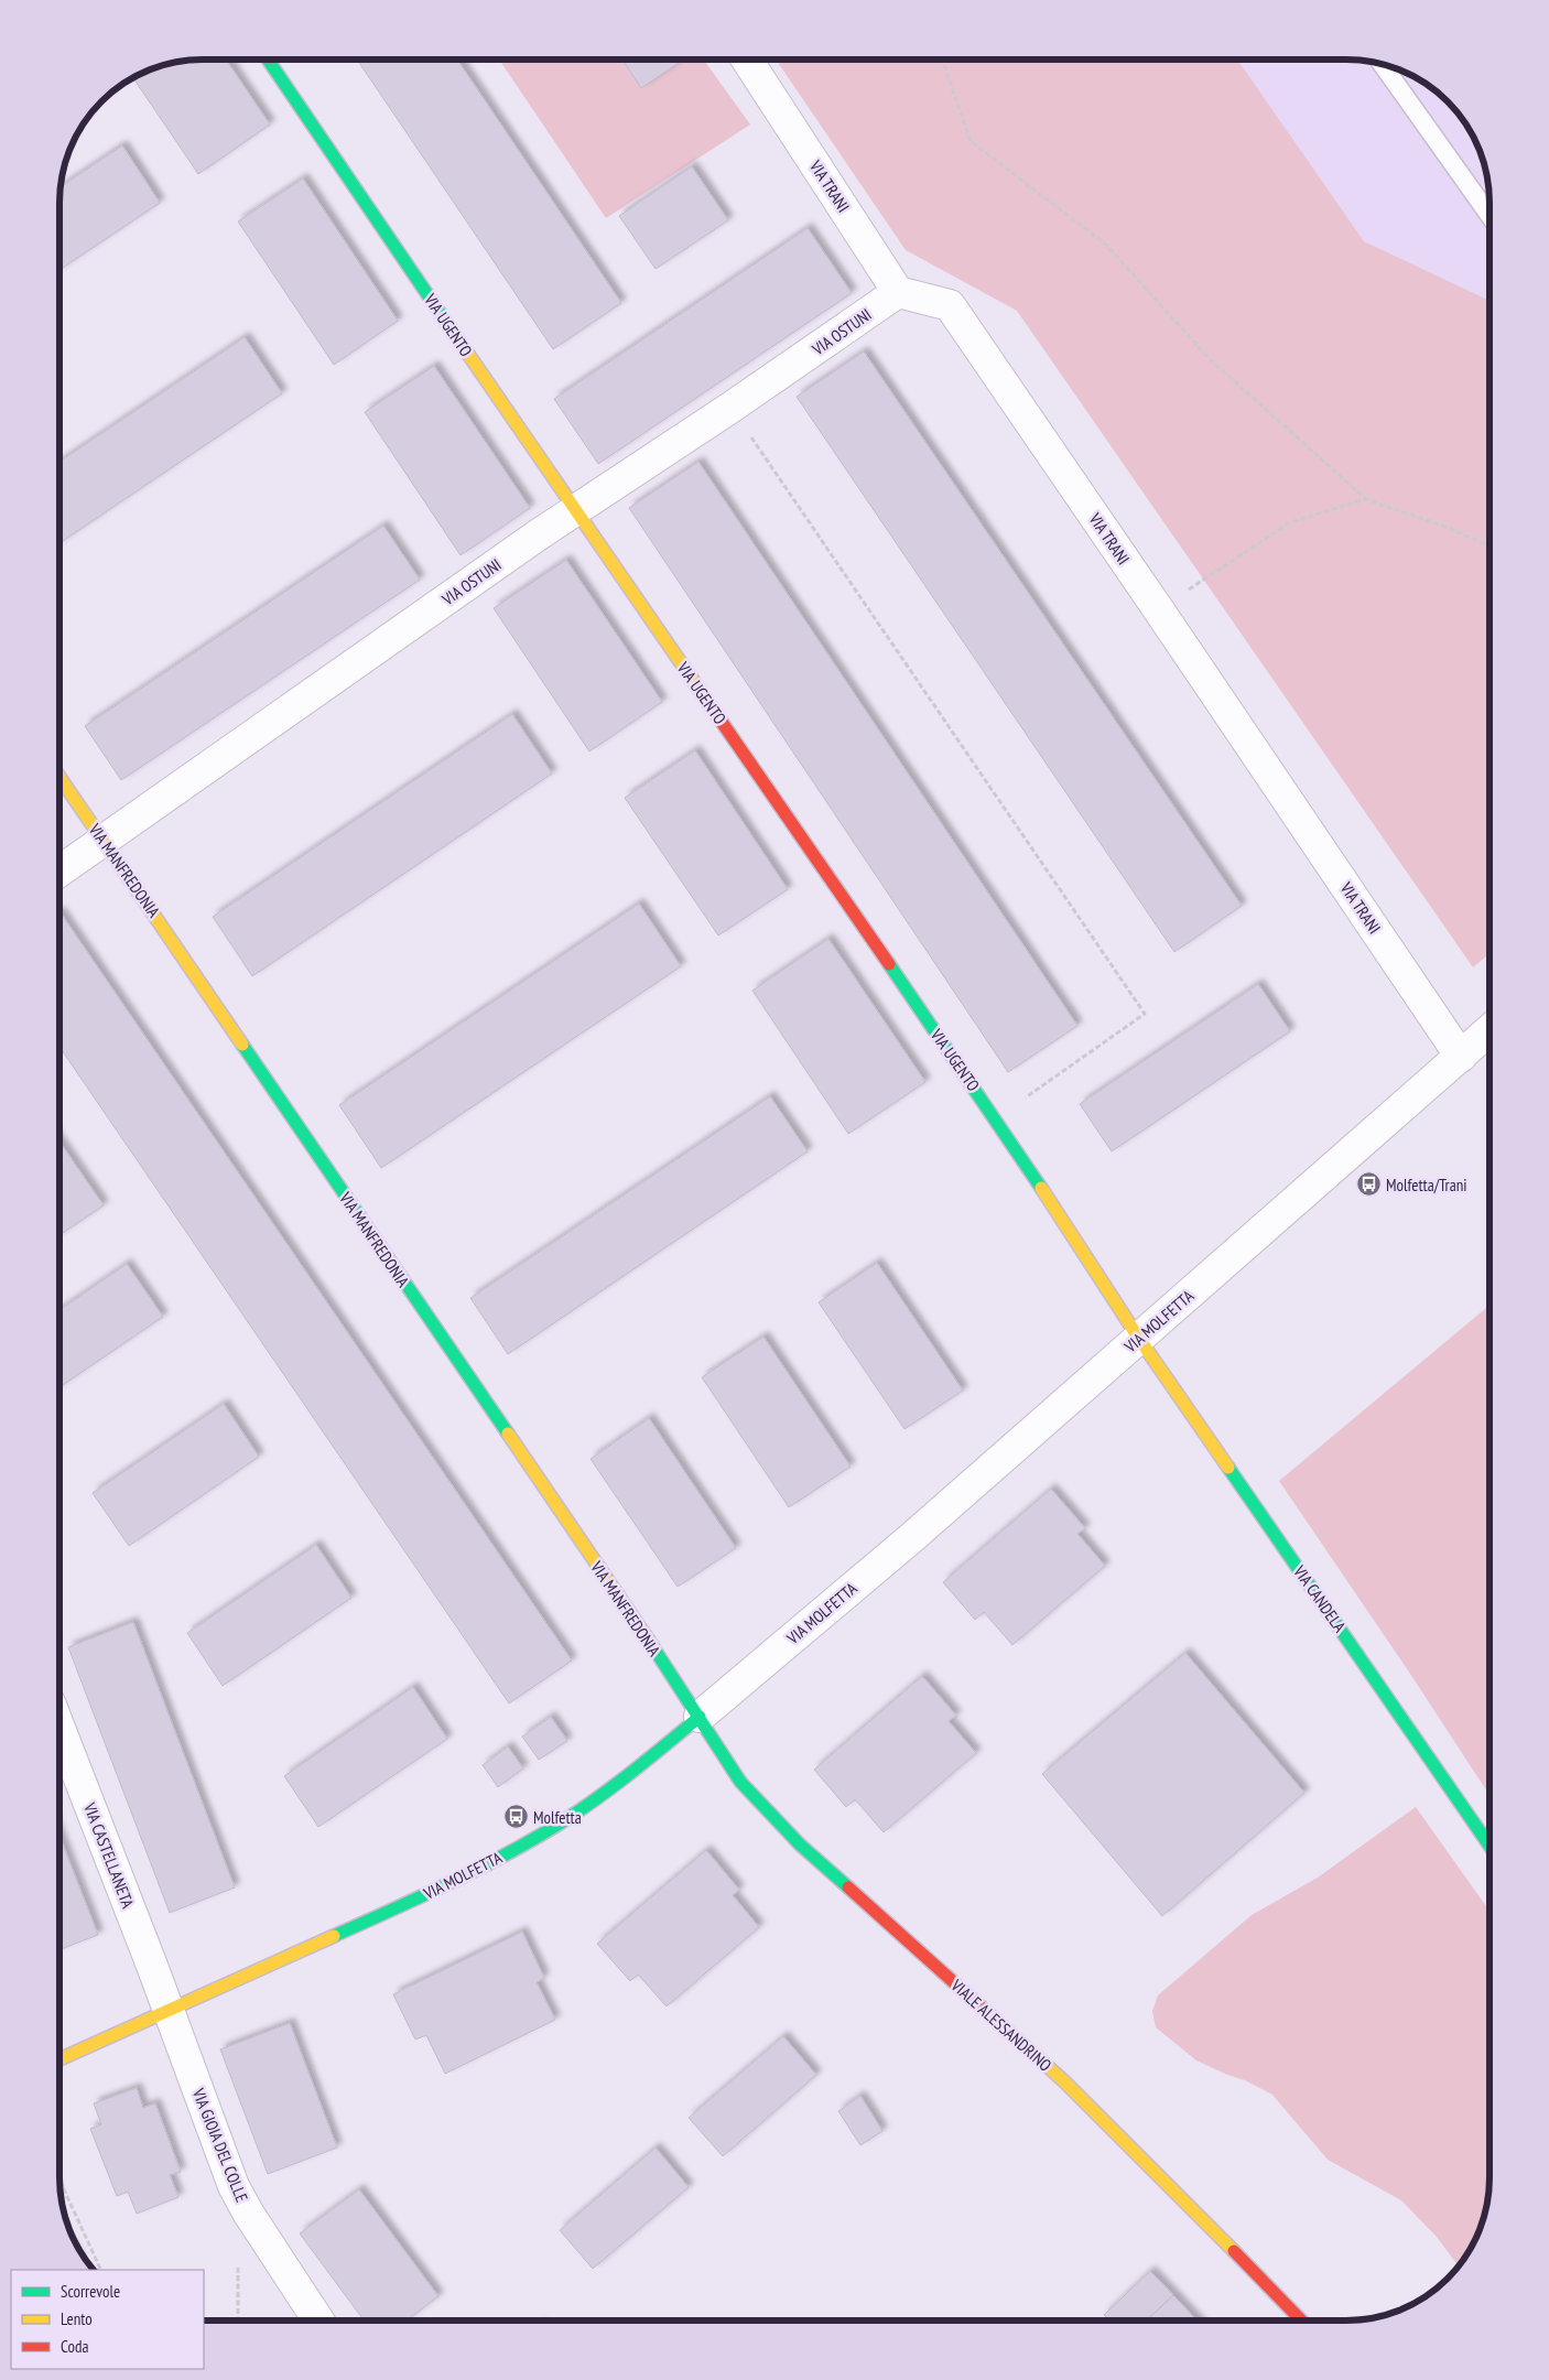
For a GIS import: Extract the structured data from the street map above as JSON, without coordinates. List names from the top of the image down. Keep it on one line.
{"streets":{"street":["VIA TRANI","VIA UGENTO","VIA OSTUNI","VIA MANFREDONIA","VIA MOLFETTA","VIA CANDELA","VIA CASTELLANETA","VIALE ALESSANDRINO","VIA GIOIA DEL COLLE"]},"crossings":[["VIA TRANI","VIA OSTUNI"],["VIA TRANI","VIA MOLFETTA"],["VIA UGENTO","VIA OSTUNI"],["VIA UGENTO","VIA MOLFETTA"],["VIA UGENTO","VIA CANDELA"],["VIA OSTUNI","VIA MANFREDONIA"],["VIA MANFREDONIA","VIA MOLFETTA"],["VIA MANFREDONIA","VIALE ALESSANDRINO"],["VIA MOLFETTA","VIA CANDELA"],["VIA MOLFETTA","VIA CASTELLANETA"],["VIA MOLFETTA","VIALE ALESSANDRINO"],["VIA MOLFETTA","VIA GIOIA DEL COLLE"],["VIA CASTELLANETA","VIA GIOIA DEL COLLE"]],"places":{"bus stop":["Molfetta/Trani","Molfetta"]},"legend":["Scorrevole","Lento","Coda"]}
